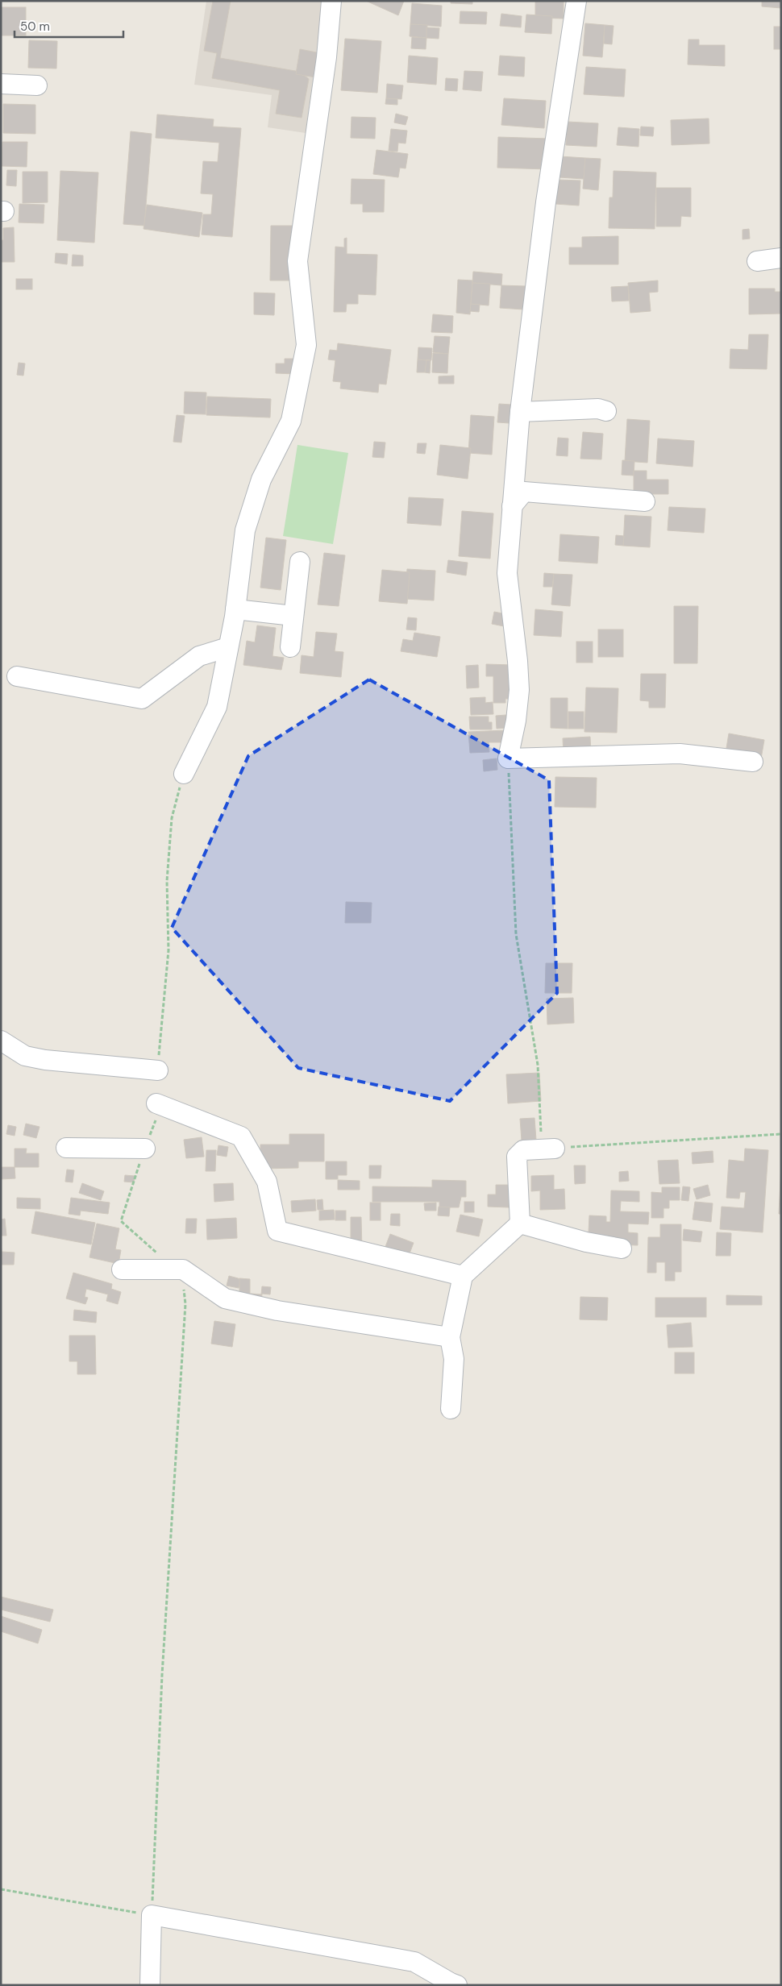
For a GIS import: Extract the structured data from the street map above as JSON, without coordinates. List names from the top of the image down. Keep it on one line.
{"scale_bar":"50 m"}
